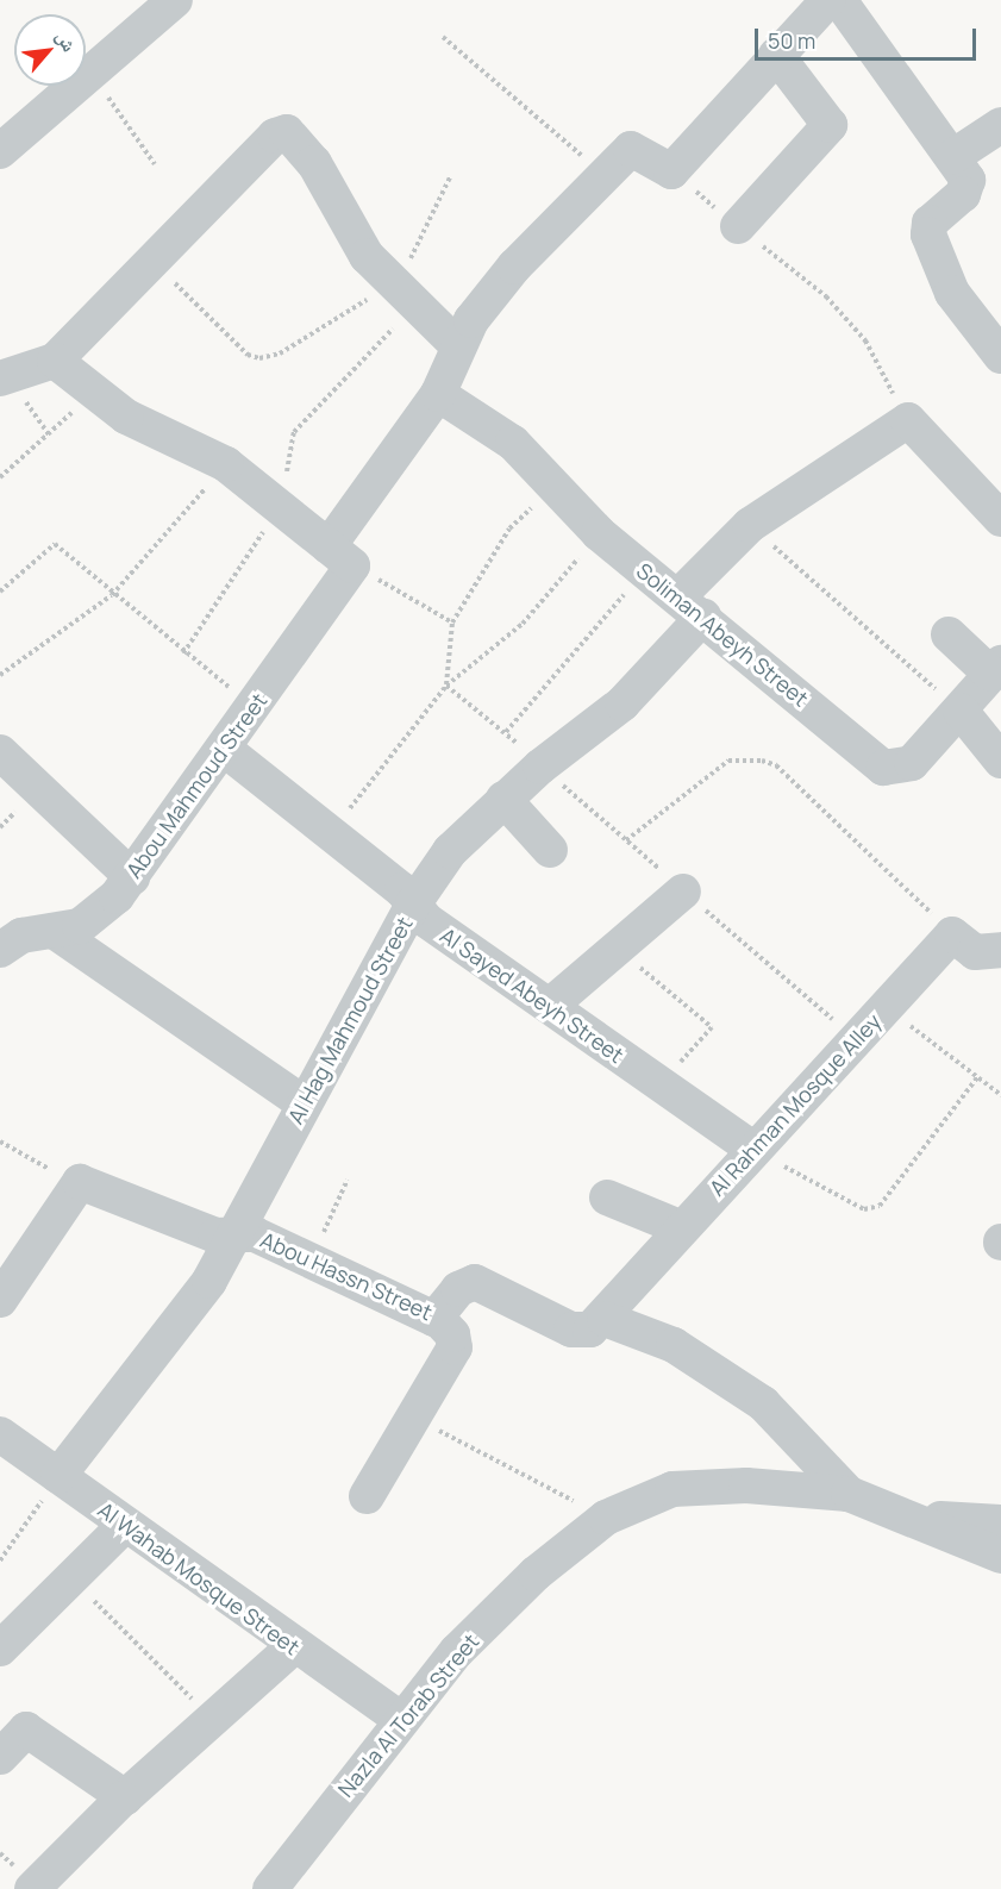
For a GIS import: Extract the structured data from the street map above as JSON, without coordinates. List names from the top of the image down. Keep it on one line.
{"streets":{"street":["Soliman Abeyh Street","Abou Mahmoud Street","Al Sayed Abeyh Street","Al Hag Mahmoud Street","Al Rahman Mosque Alley","Abou Hassn Street","Al Wahab Mosque Street","Nazla Al Torab Street"]},"crossings":[["Soliman Abeyh Street","Abou Mahmoud Street"],["Soliman Abeyh Street","Al Hag Mahmoud Street"],["Abou Mahmoud Street","Al Sayed Abeyh Street"],["Al Sayed Abeyh Street","Al Hag Mahmoud Street"],["Al Sayed Abeyh Street","Al Rahman Mosque Alley"],["Al Hag Mahmoud Street","Abou Hassn Street"],["Al Hag Mahmoud Street","Al Wahab Mosque Street"],["Al Rahman Mosque Alley","Abou Hassn Street"],["Al Wahab Mosque Street","Nazla Al Torab Street"]],"scale_bar":"50 m","north":"top right"}
